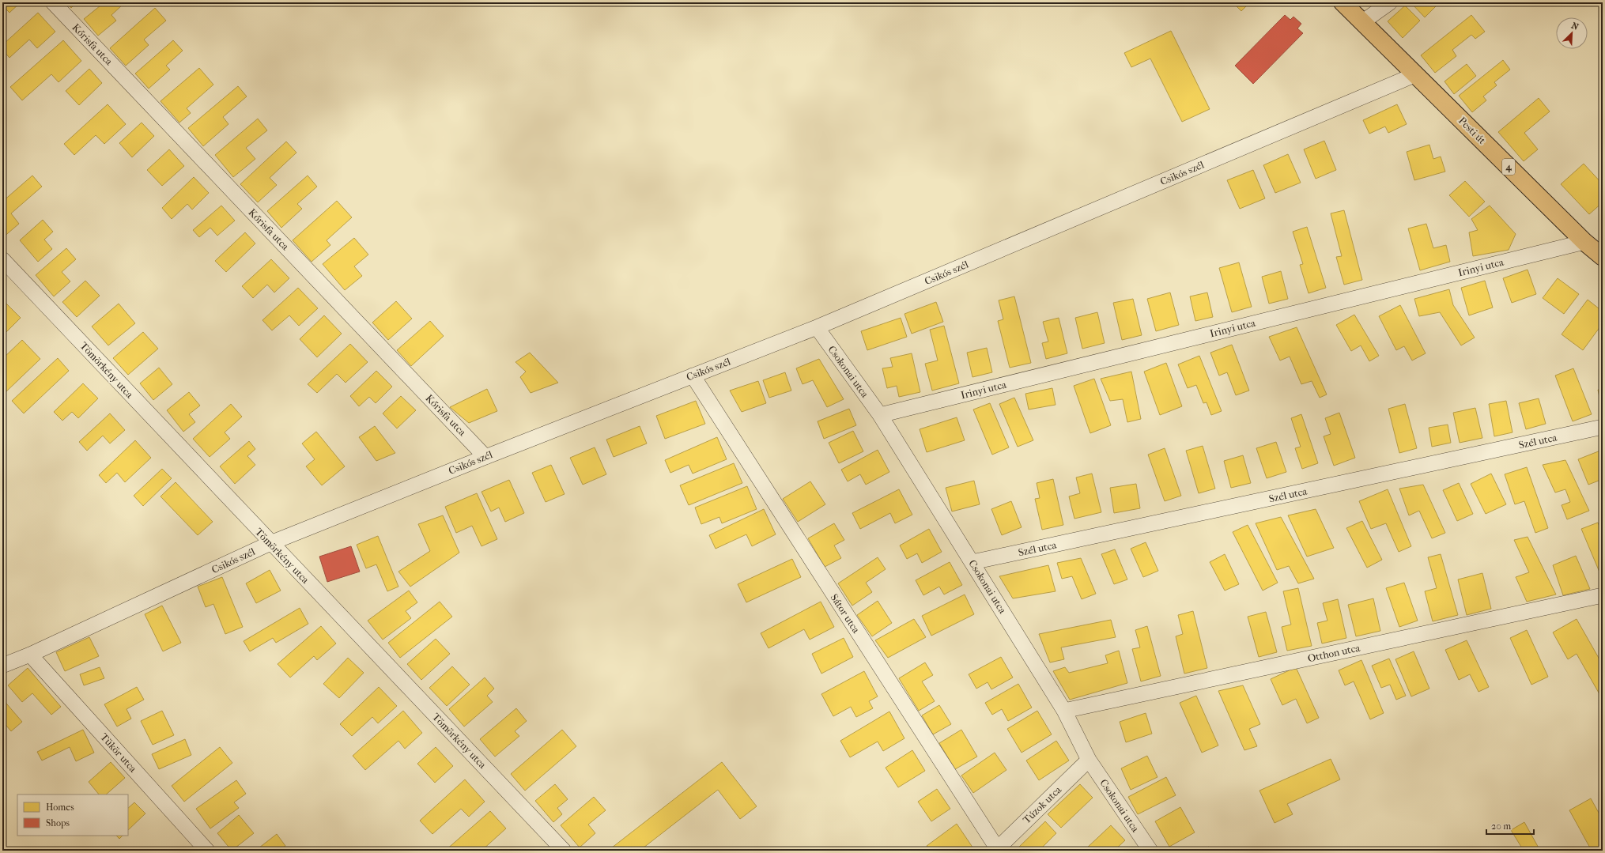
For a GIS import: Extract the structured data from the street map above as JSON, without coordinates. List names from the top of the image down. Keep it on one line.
{"streets":{"main road":["Pesti út","4"],"street":["Kőrisfa utca","Csikós szél","Irinyi utca","Tömörkény utca","Csokonai utca","Szél utca","Sátor utca","Otthon utca","Tükör utca","Túzok utca"]},"crossings":[["Kőrisfa utca","Csikós szél"],["Pesti út","Csikós szél"],["Pesti út","Irinyi utca"],["Csikós szél","Tömörkény utca"],["Csikós szél","Csokonai utca"],["Csikós szél","Sátor utca"],["Csikós szél","Tükör utca"],["Irinyi utca","Csokonai utca"],["Csokonai utca","Szél utca"],["Csokonai utca","Otthon utca"],["Csokonai utca","Túzok utca"],["Sátor utca","Túzok utca"]],"legend":["Homes","Shops"],"scale_bar":"20 m","north":"top right"}
